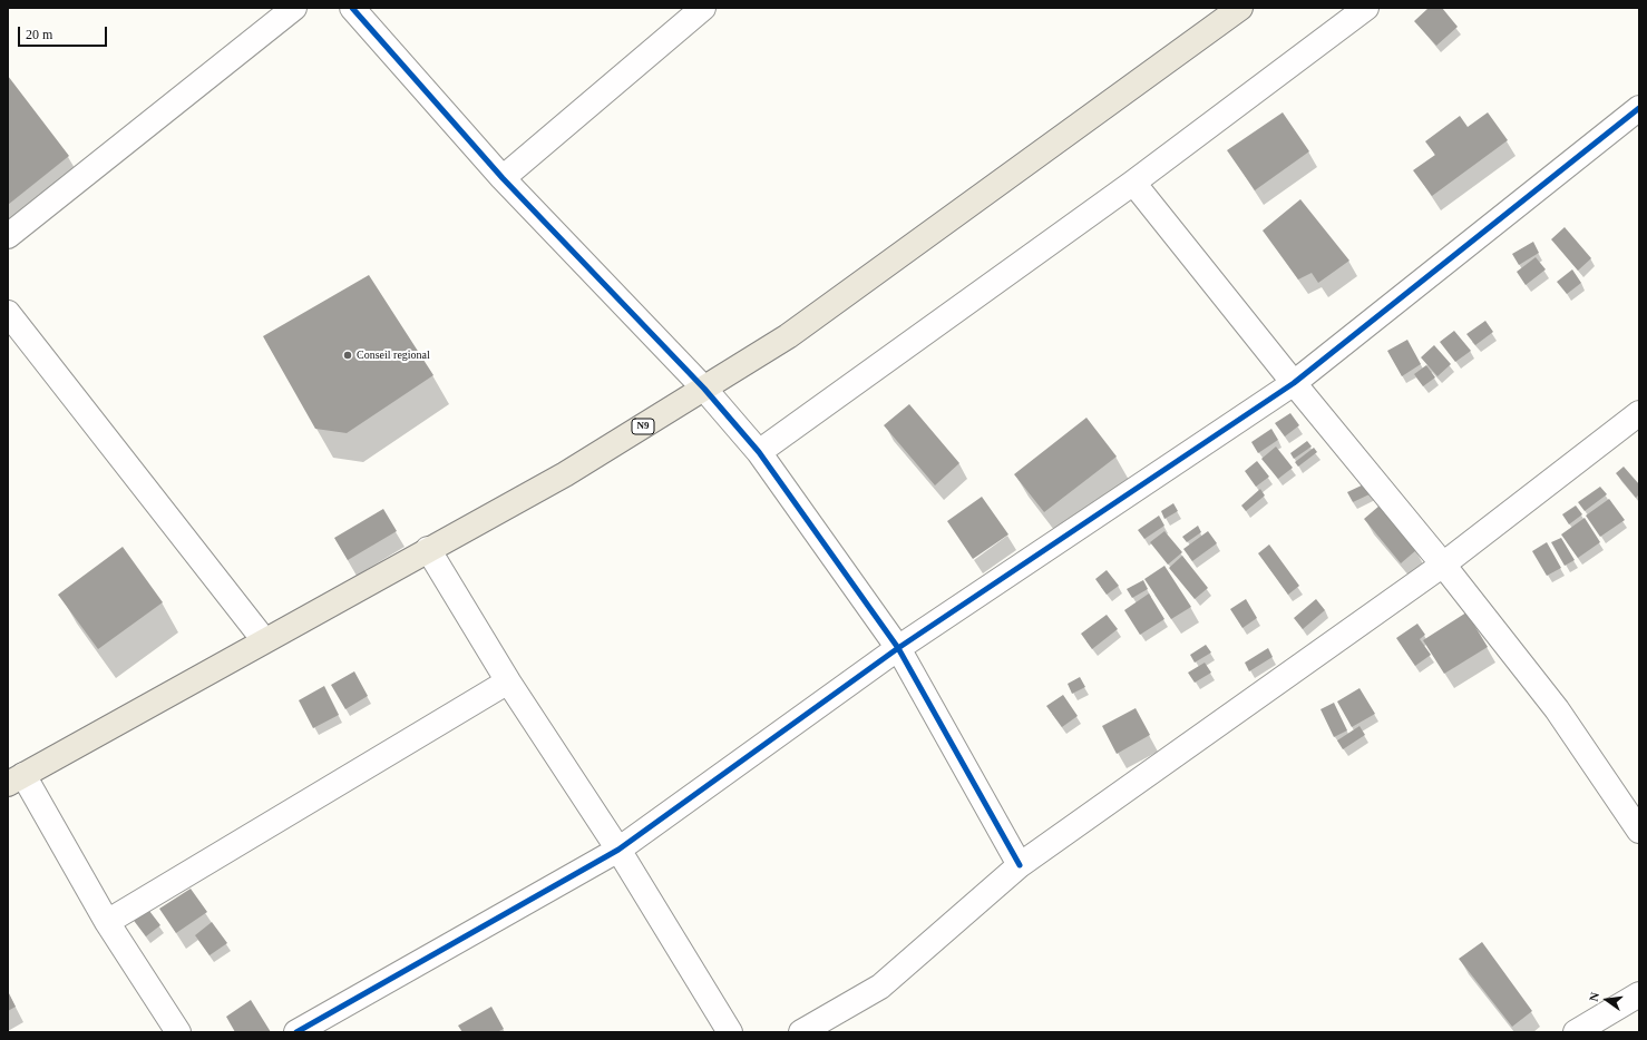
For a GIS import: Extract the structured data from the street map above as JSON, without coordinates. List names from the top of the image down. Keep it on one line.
{"streets":{"main road":["N9"]},"places":["Conseil regional"],"scale_bar":"20 m","north":"left"}
